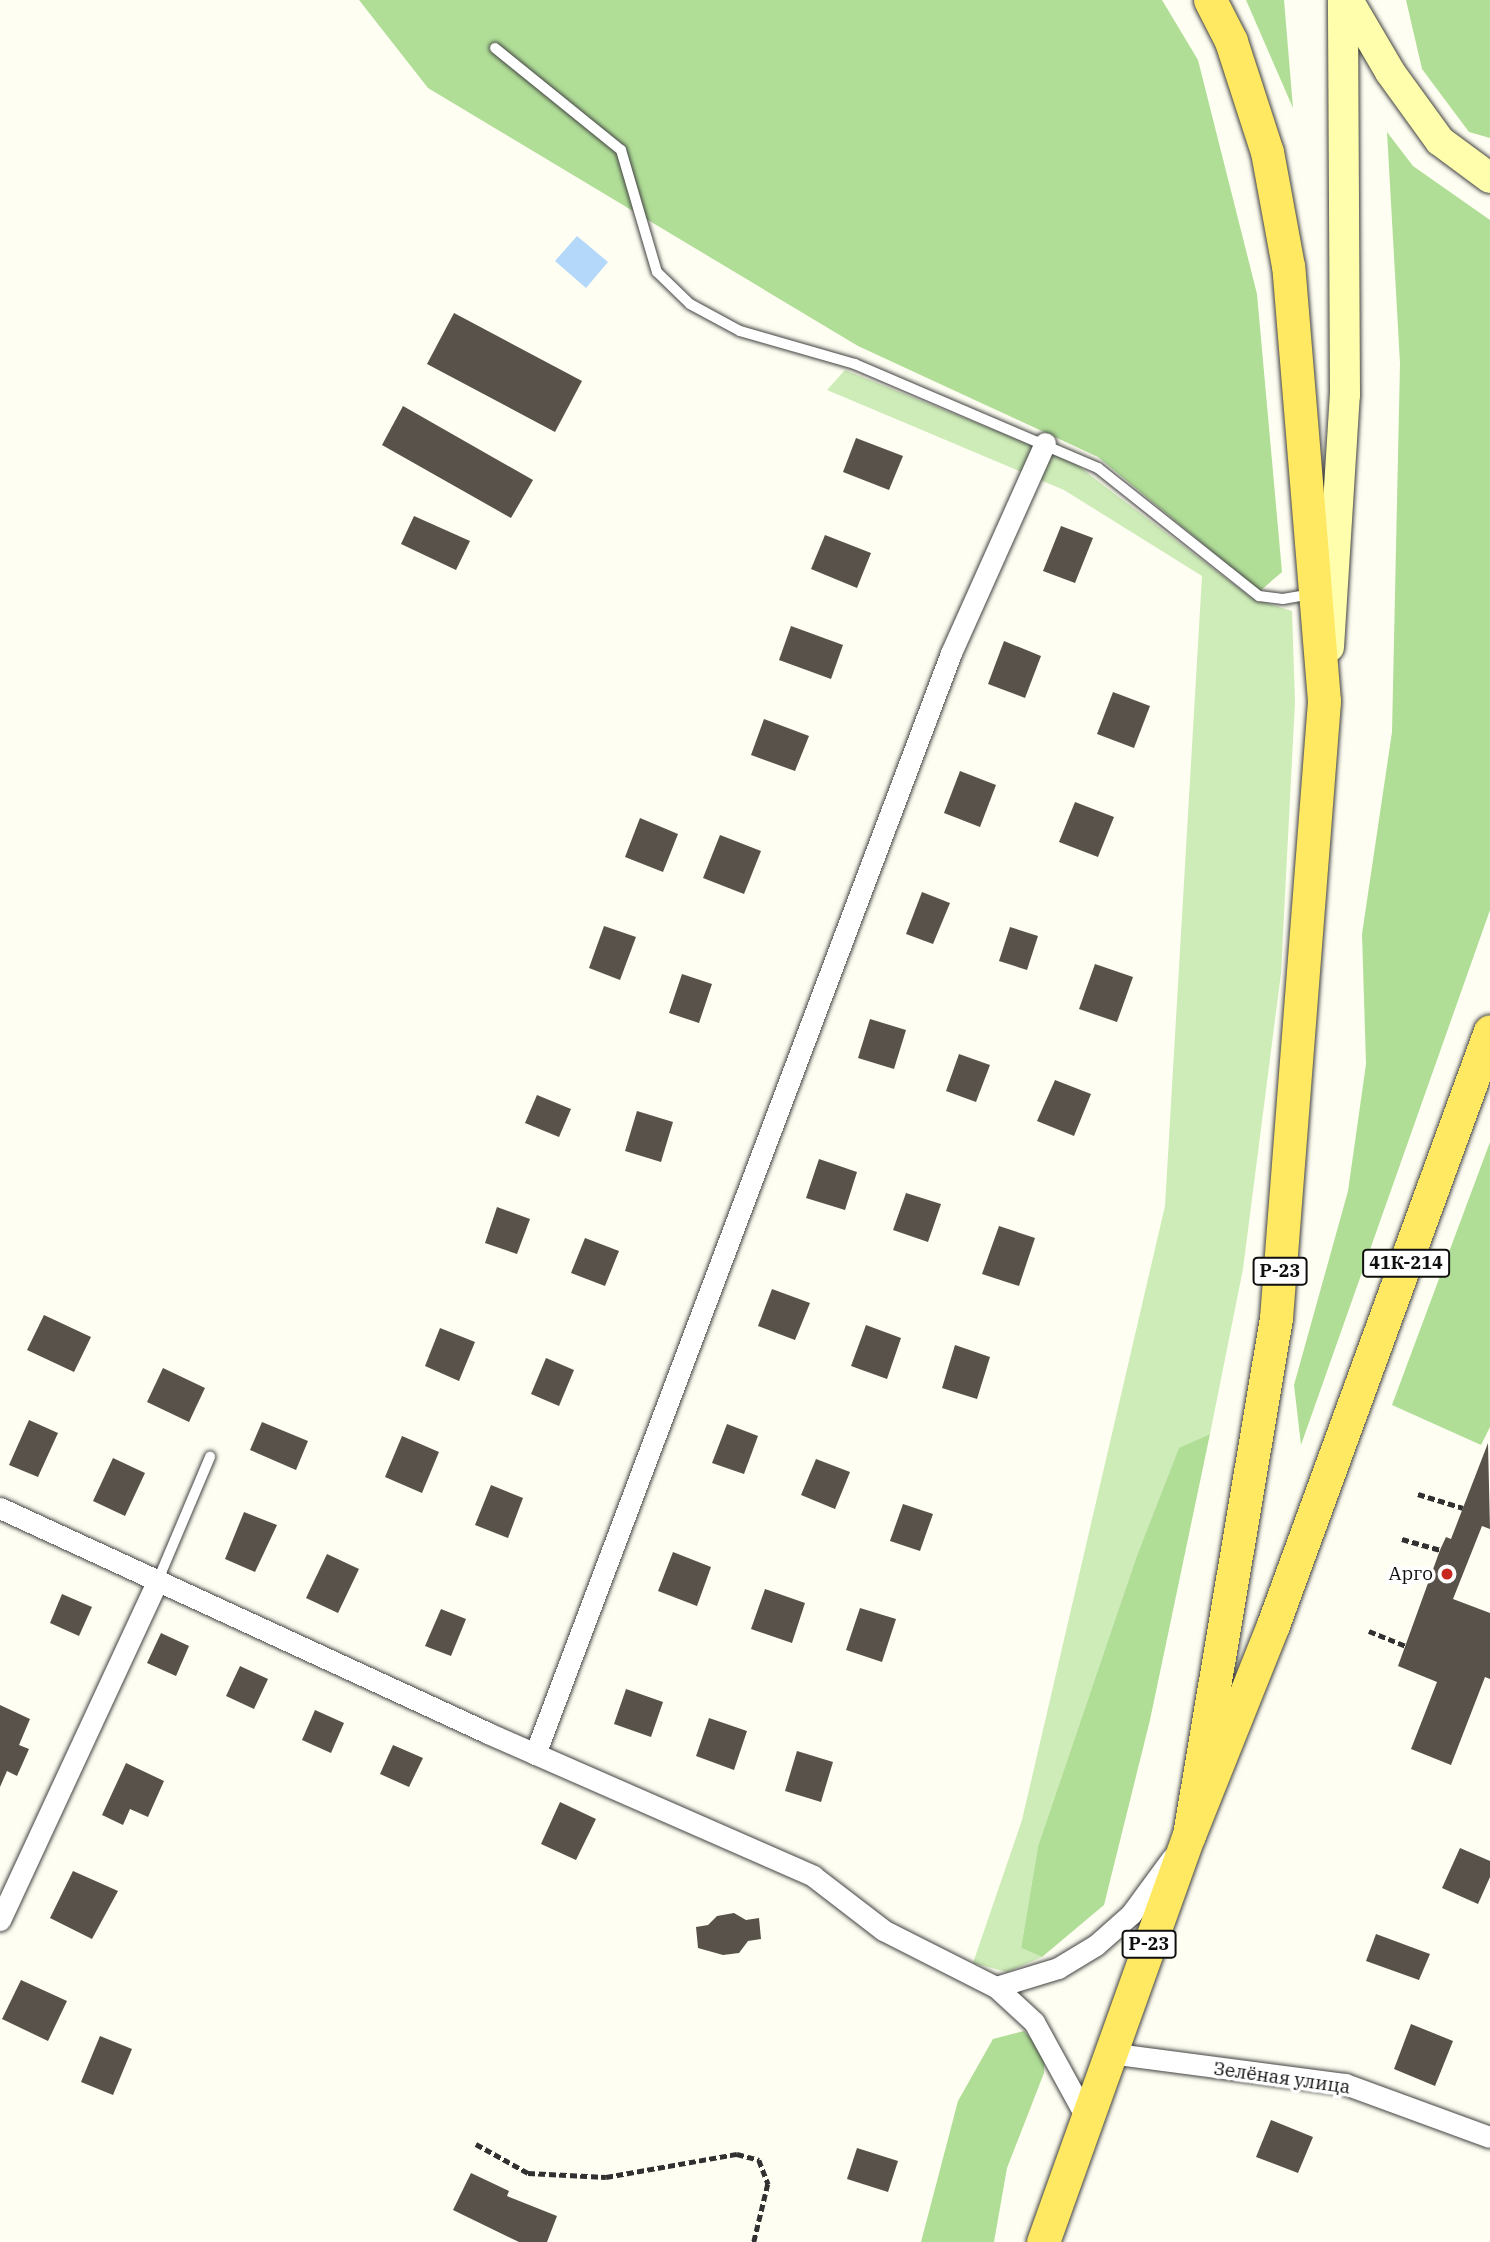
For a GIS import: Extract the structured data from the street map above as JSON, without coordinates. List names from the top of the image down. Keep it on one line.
{"streets":{"main road":["41К-214","Р-23"],"street":["Зелёная улица"]},"crossings":[["41К-214","Р-23"],["Р-23","Зелёная улица"]],"places":["Арго"]}
